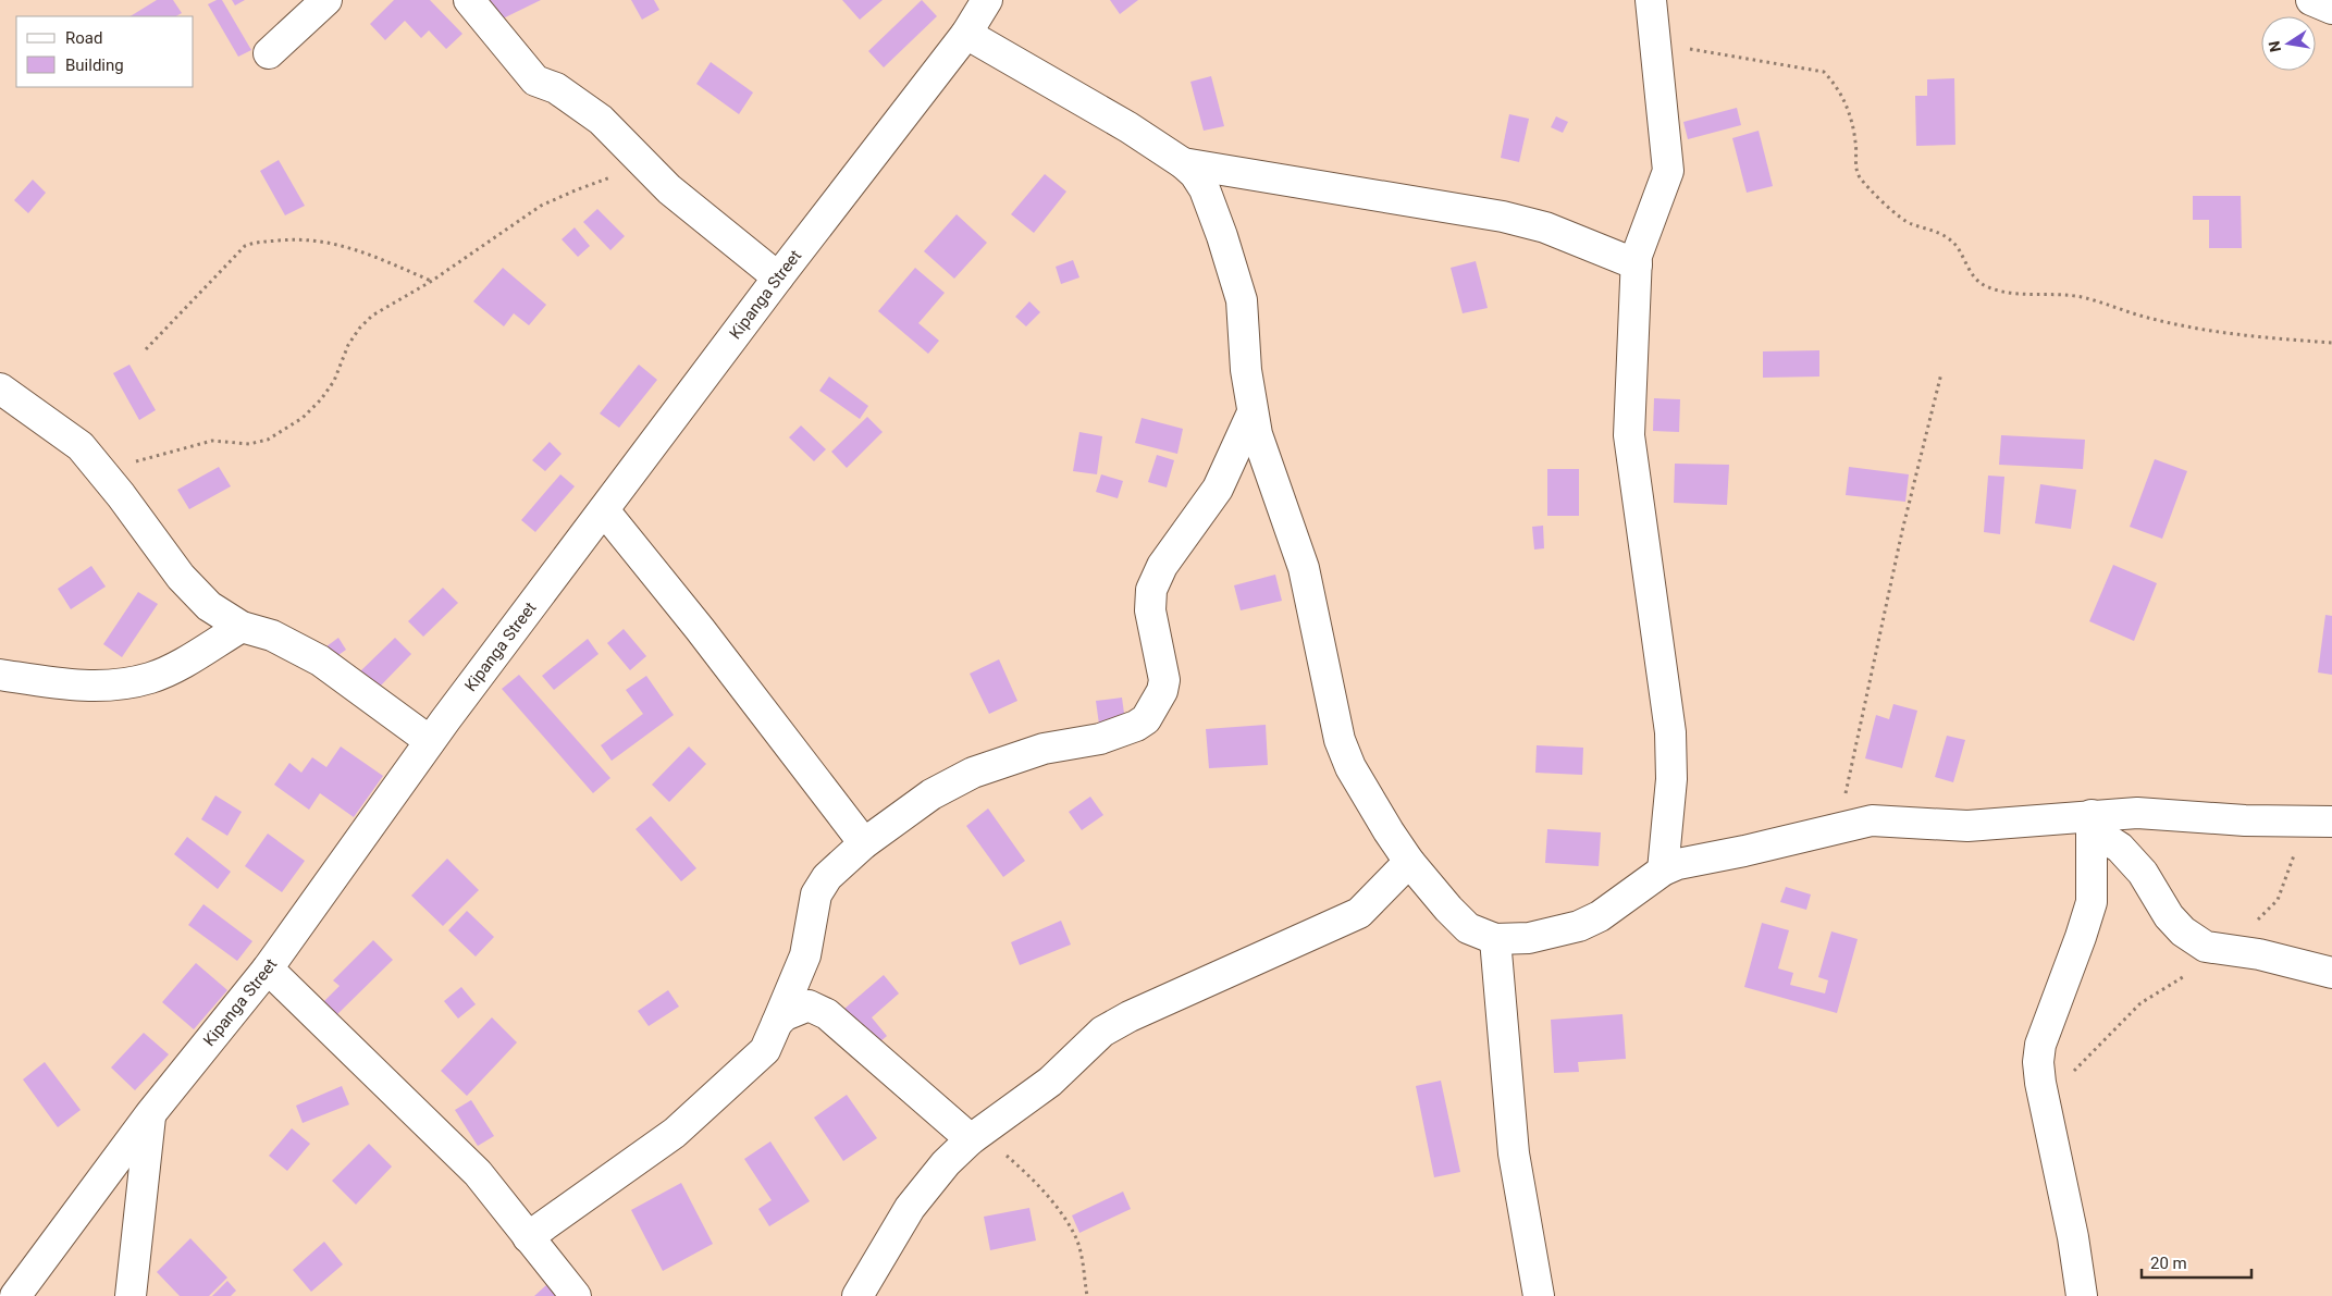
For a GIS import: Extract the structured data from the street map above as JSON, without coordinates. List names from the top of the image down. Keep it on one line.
{"streets":{"street":["Kipanga Street"]},"legend":["Road","Building"],"scale_bar":"20 m","north":"left"}
